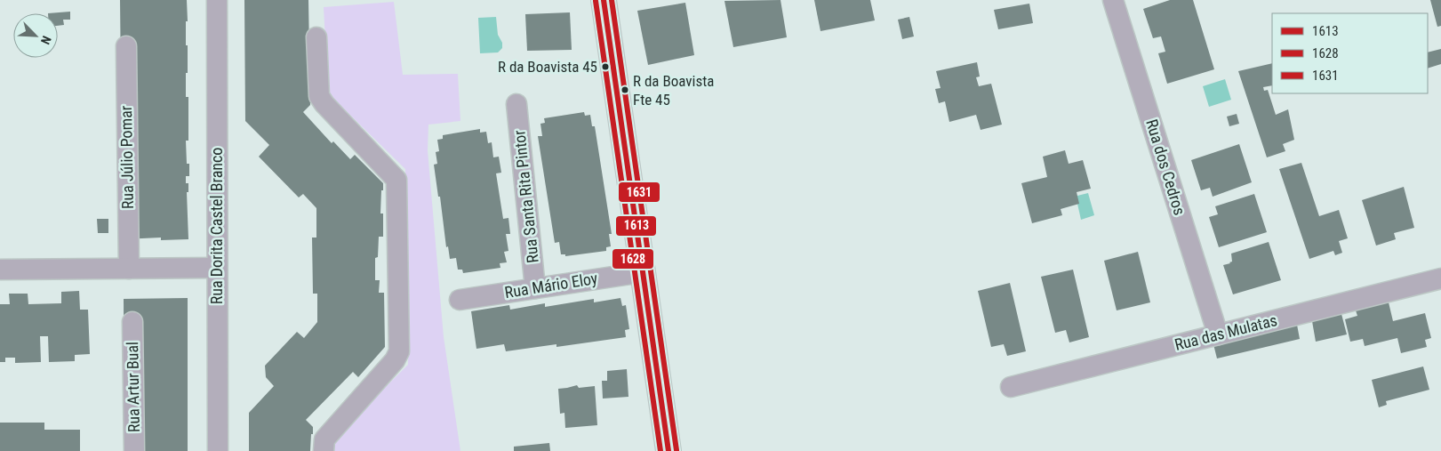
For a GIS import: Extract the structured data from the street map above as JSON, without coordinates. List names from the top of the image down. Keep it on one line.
{"streets":{"street":["Rua Júlio Pomar","Rua dos Cedros","Rua Santa Rita Pintor","Rua Dorita Castel Branco","Rua Mário Eloy","Rua das Mulatas","Rua Artur Bual"]},"crossings":[["Rua dos Cedros","Rua das Mulatas"],["Rua Santa Rita Pintor","Rua Mário Eloy"]],"places":["R da Boavista 45","R da Boavista Fte 45"],"lines":["transit line 1613","transit line 1631","transit line 1628"],"legend":["1613","1628","1631"],"north":"bottom right"}
